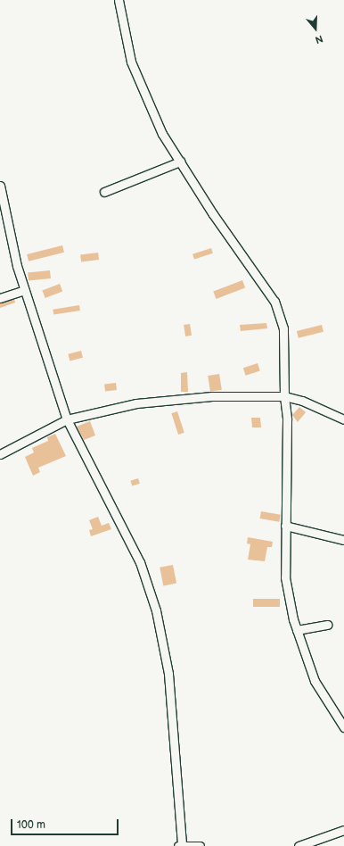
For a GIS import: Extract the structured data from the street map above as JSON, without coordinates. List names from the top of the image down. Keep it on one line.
{"scale_bar":"100 m","north":"bottom"}
